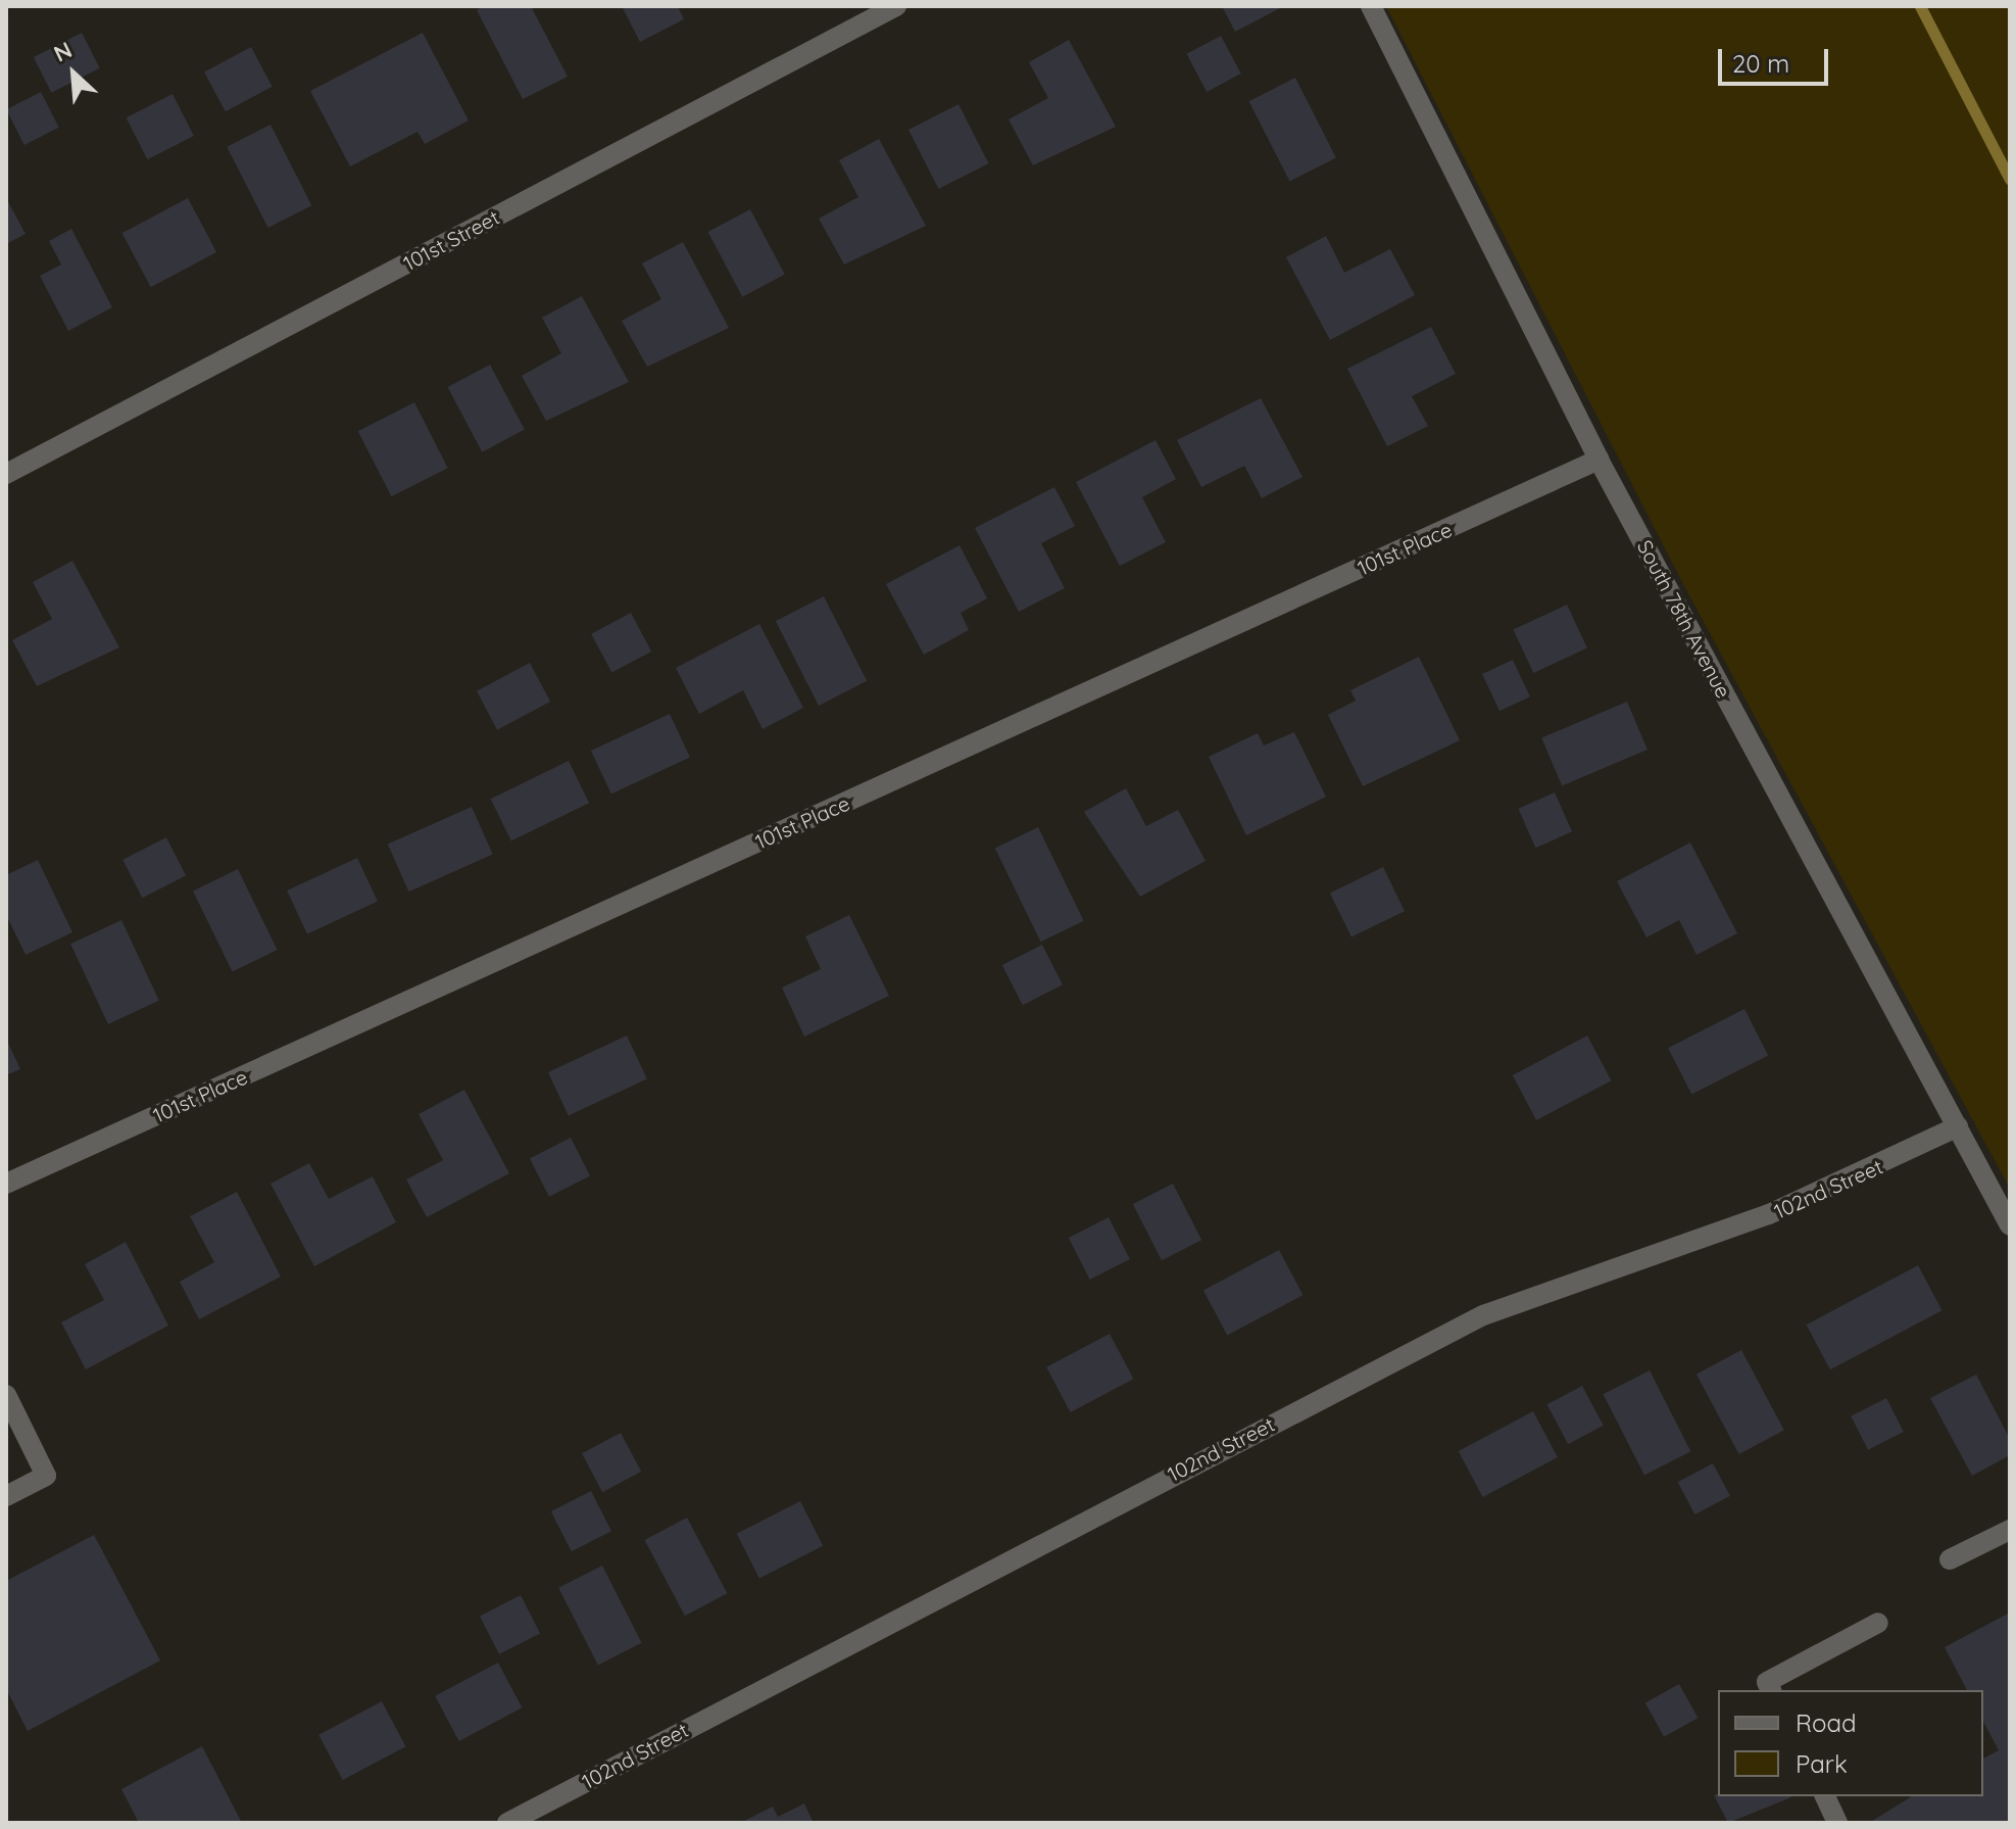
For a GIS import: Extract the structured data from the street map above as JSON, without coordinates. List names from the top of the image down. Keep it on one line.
{"streets":{"street":["101st Street","101st Place","South 78th Avenue","102nd Street"]},"crossings":[["101st Place","South 78th Avenue"],["South 78th Avenue","102nd Street"]],"legend":["Road","Park"],"scale_bar":"20 m","north":"top left"}
